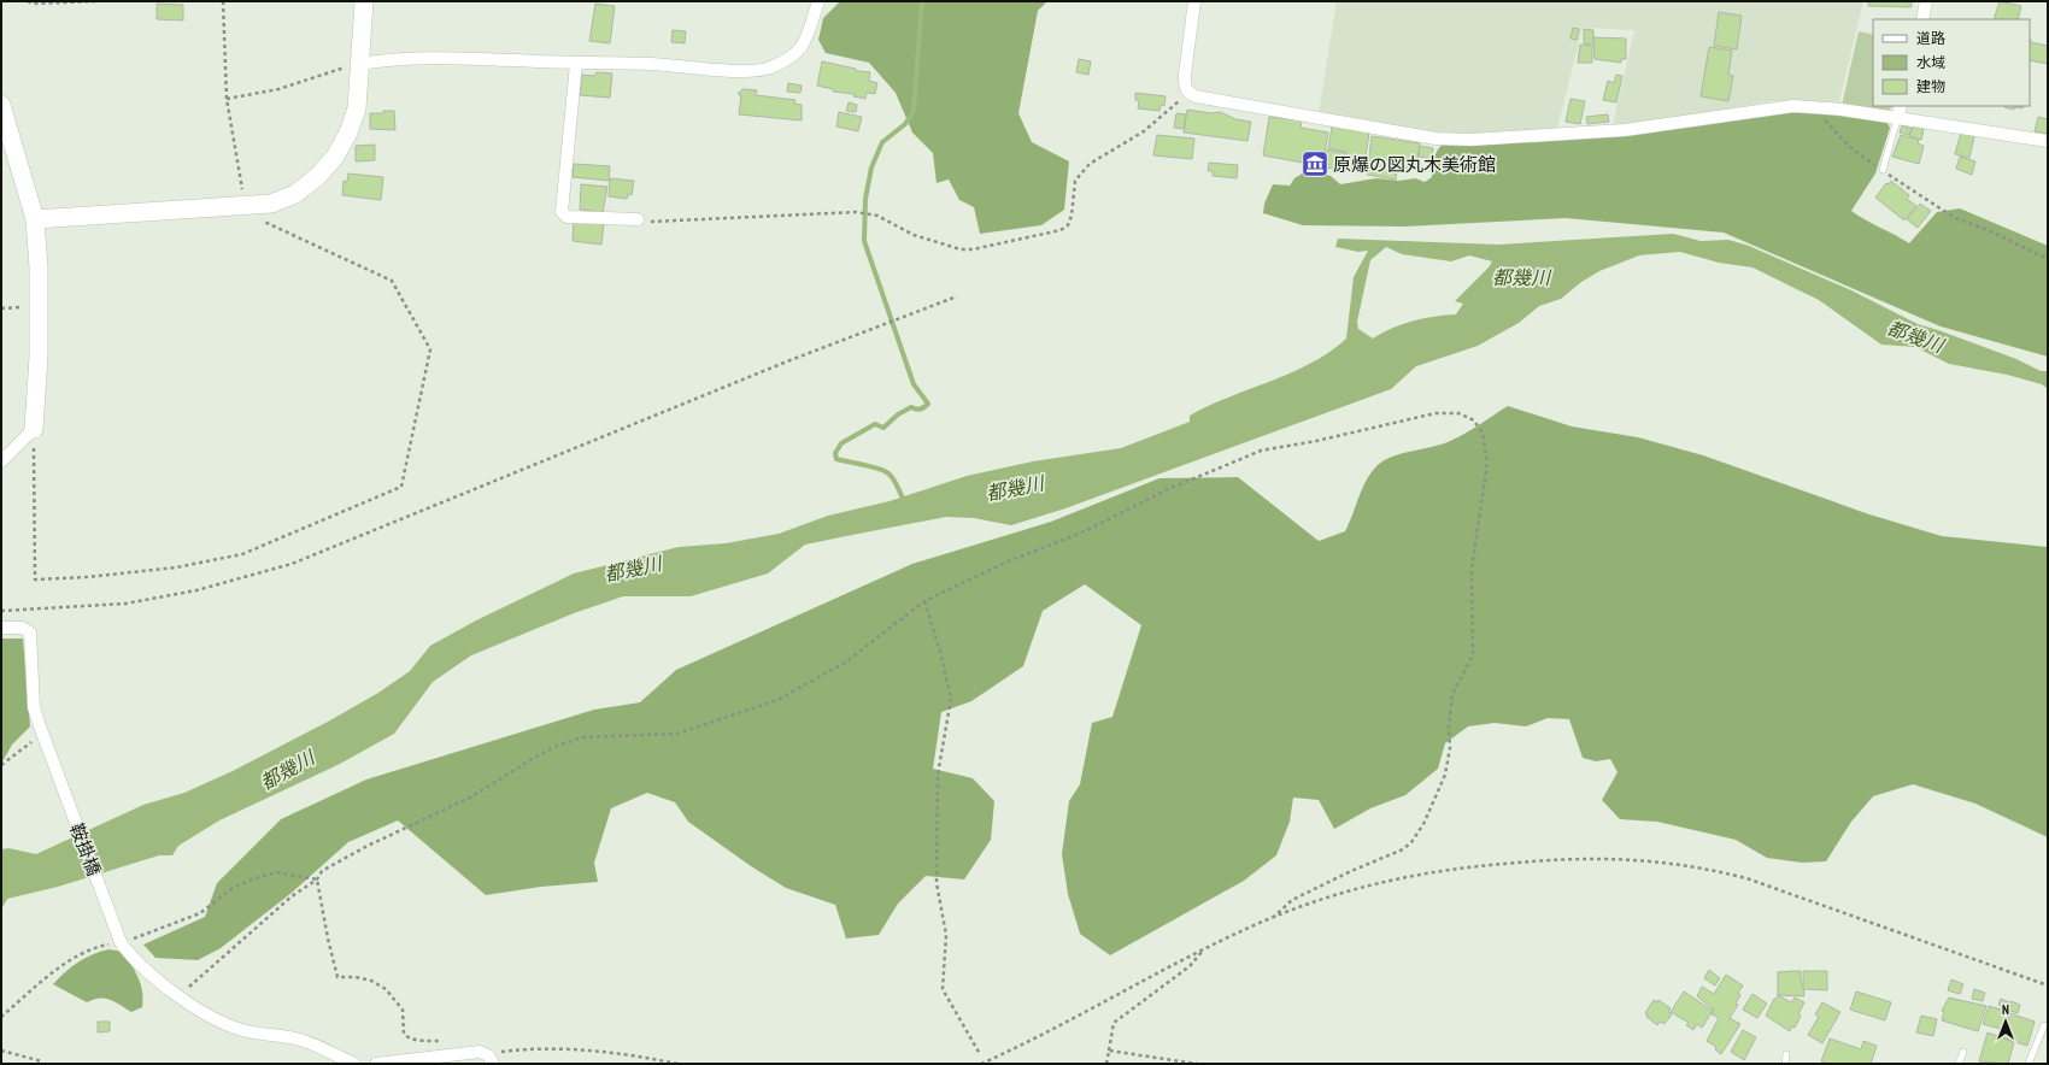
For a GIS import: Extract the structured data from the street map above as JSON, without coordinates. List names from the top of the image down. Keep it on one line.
{"streets":{"street":["鞍掛橋"]},"water":["都幾川"],"places":{"museum":["原爆の図丸木美術館"]},"legend":["道路","水域","建物"],"north":"top"}
